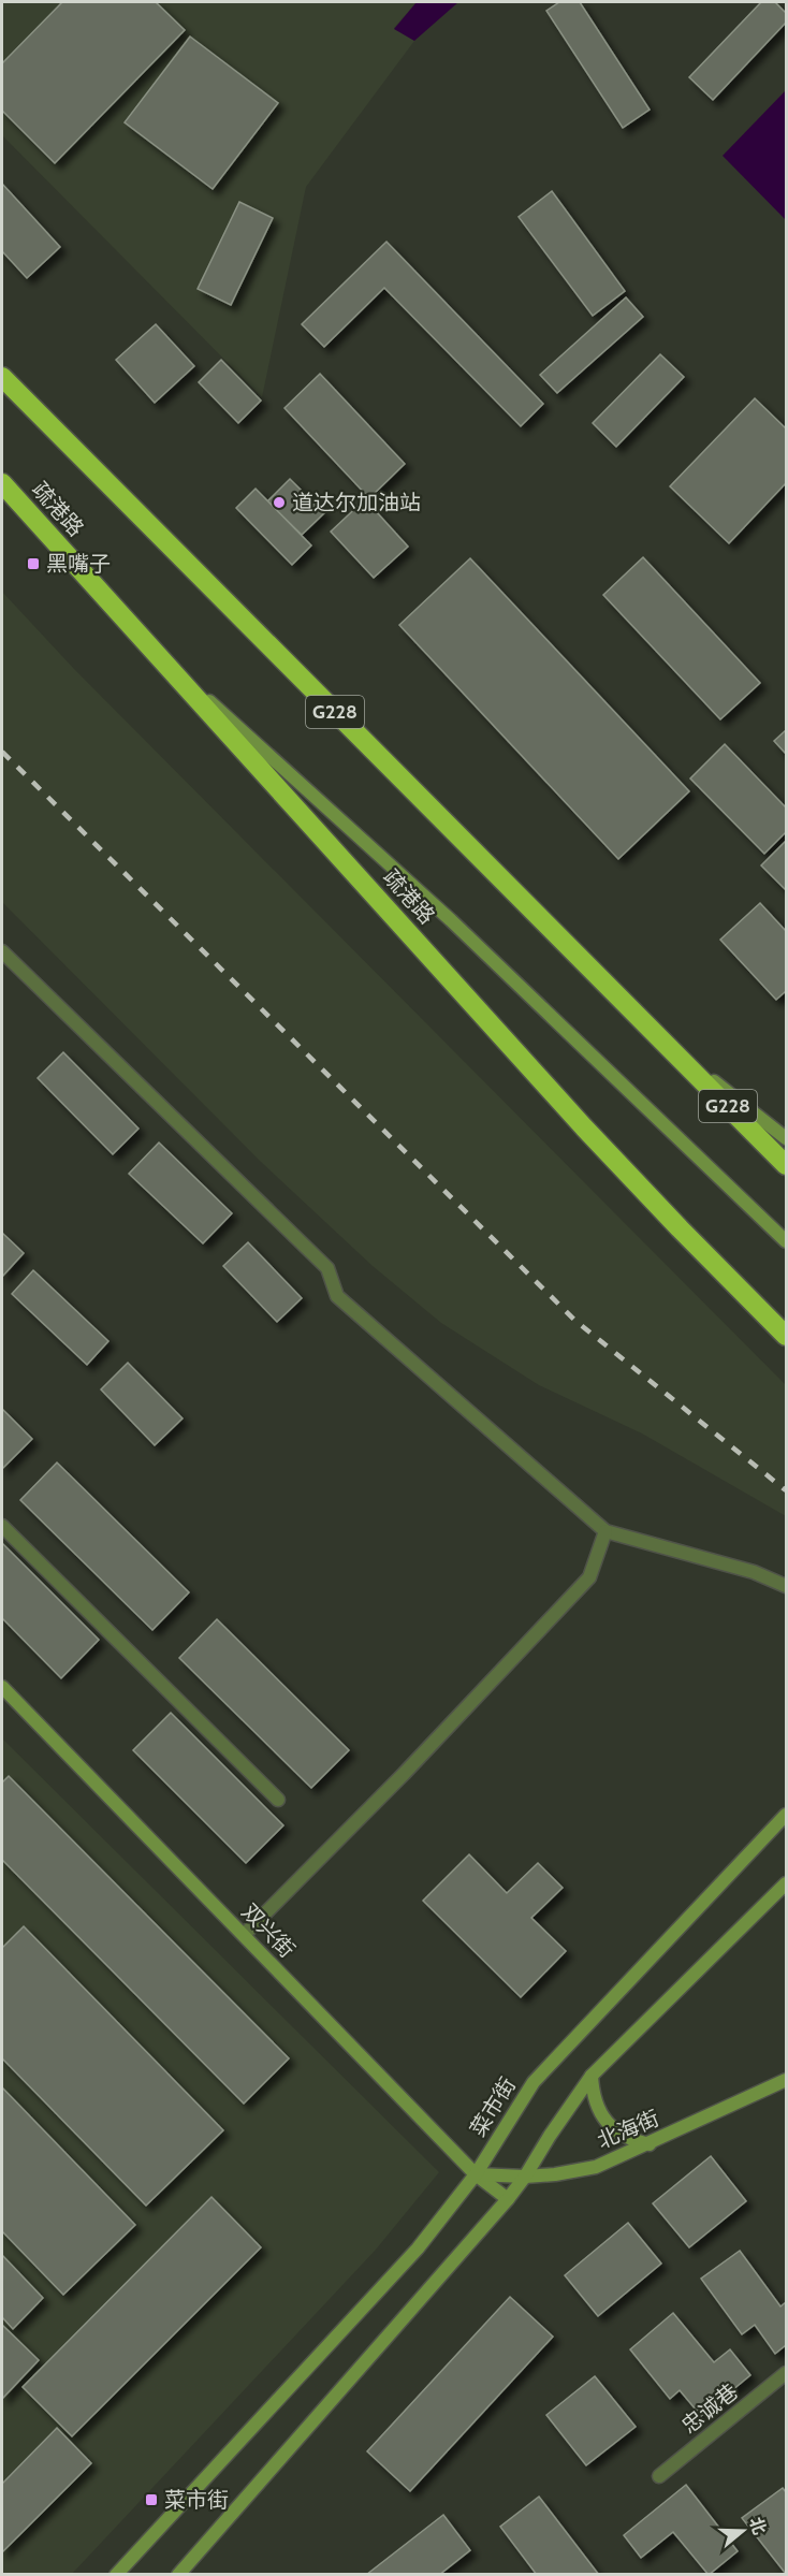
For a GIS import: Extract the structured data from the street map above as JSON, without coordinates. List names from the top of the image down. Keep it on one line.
{"streets":{"highway":["疏港路","G228"],"main road":["双兴街","菜市街","北海街"],"street":["忠诚巷"]},"crossings":[["双兴街","菜市街"],["双兴街","北海街"],["菜市街","北海街"]],"places":{"other":["道达尔加油站"],"transit":["黑嘴子","菜市街"]},"north":"right"}
